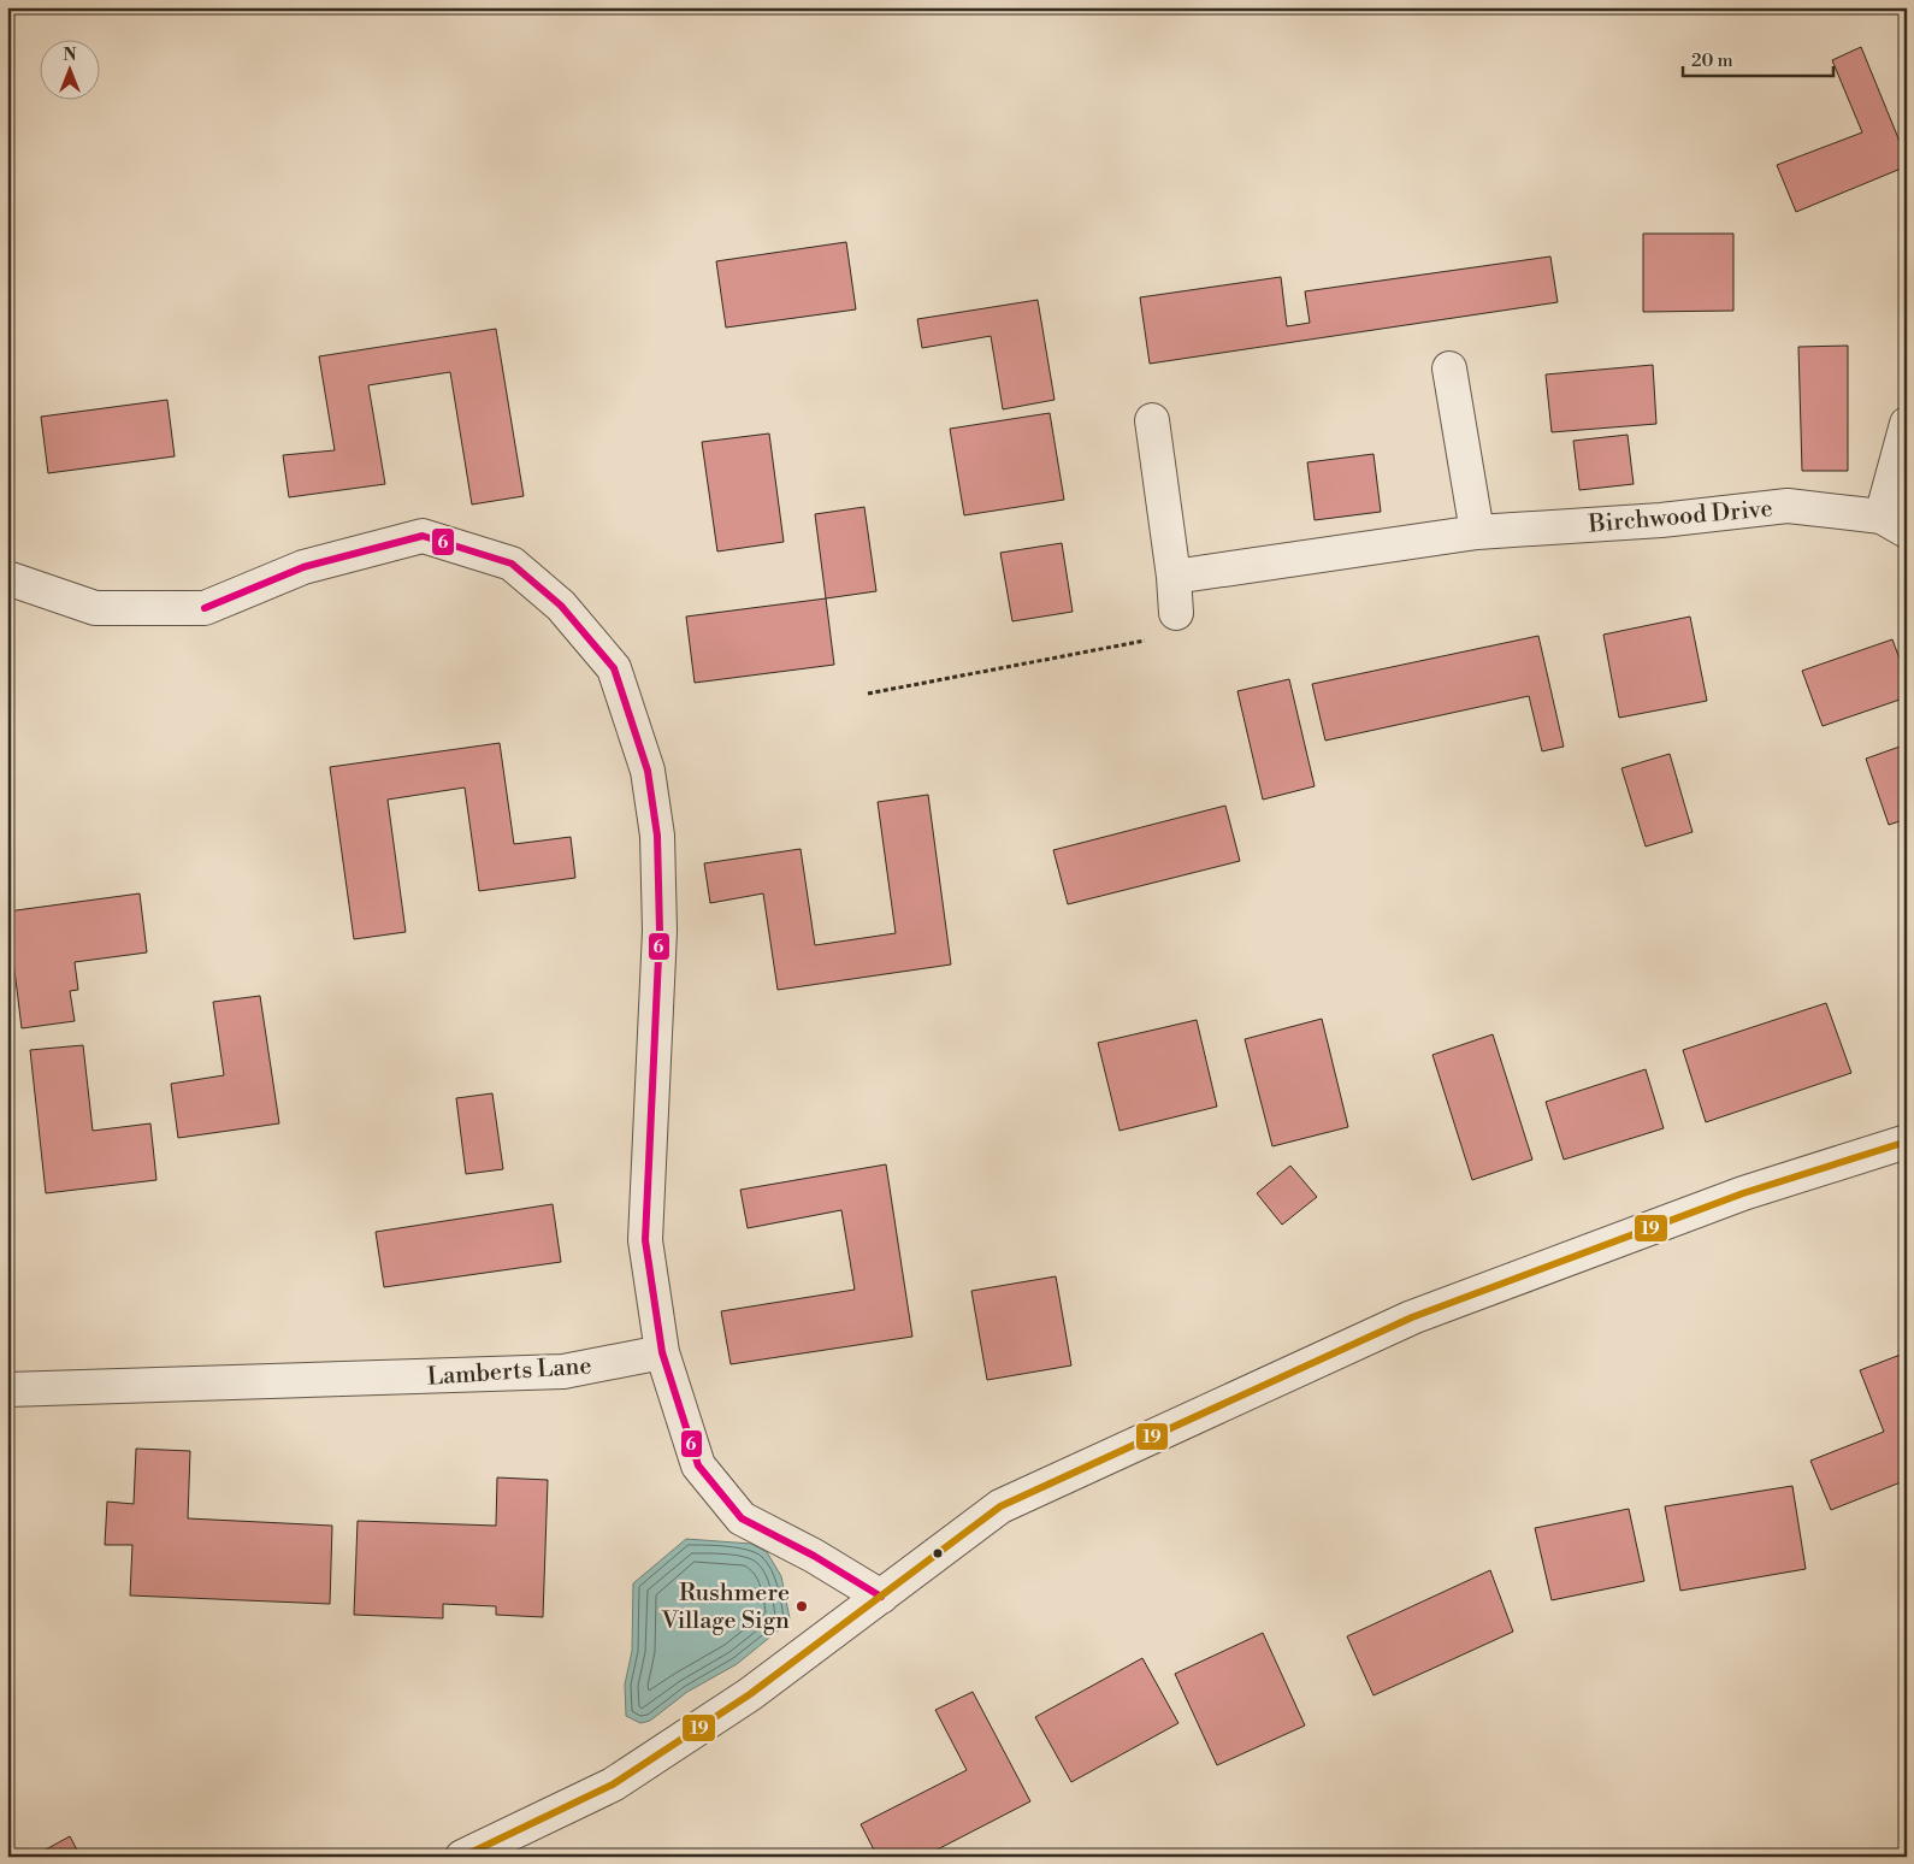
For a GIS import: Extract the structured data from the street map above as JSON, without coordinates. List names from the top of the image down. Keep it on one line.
{"streets":{"street":["Birchwood Drive","Lamberts Lane"]},"places":["Rushmere Village Sign"],"lines":["transit line 6","transit line 19"],"scale_bar":"20 m","north":"top"}
